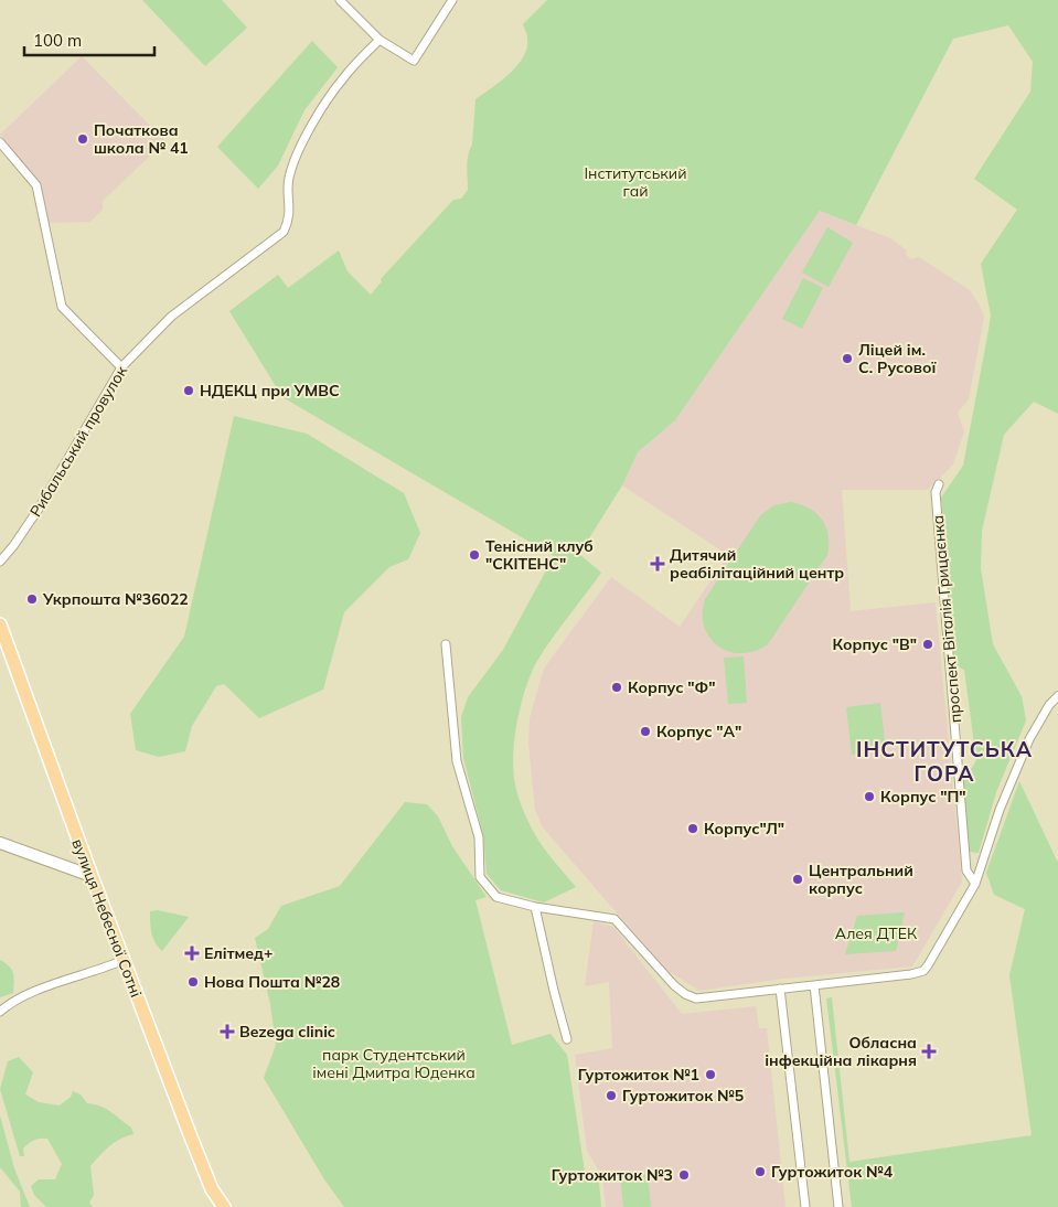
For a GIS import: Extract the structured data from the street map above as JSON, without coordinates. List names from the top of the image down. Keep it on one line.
{"streets":{"main road":["вулиця Небесної Сотні"],"street":["Рибальський провулок","проспект Віталія Грицаєнка"]},"districts":["ІНСТИТУТСЬКА ГОРА"],"parks":["Інститутський гай","Алея ДТЕК","парк Студентський імені Дмитра Юденка"],"places":{"other":["Початкова школа № 41","Ліцей ім. С. Русової","НДЕКЦ при УМВС","Тенісний клуб \"СКІТЕНС\"","Укрпошта №36022","Корпус \"В\"","Корпус \"Ф\"","Корпус \"А\"","Корпус \"П\"","Корпус\"Л\"","Центральний корпус","Нова Пошта №28","Гуртожиток №1","Гуртожиток №5","Гуртожиток №4","Гуртожиток №3"],"health":["Дитячий реабілітаційний центр","Елітмед+","Bezega clinic","Обласна інфекційна лікарня"]},"scale_bar":"100 m"}
